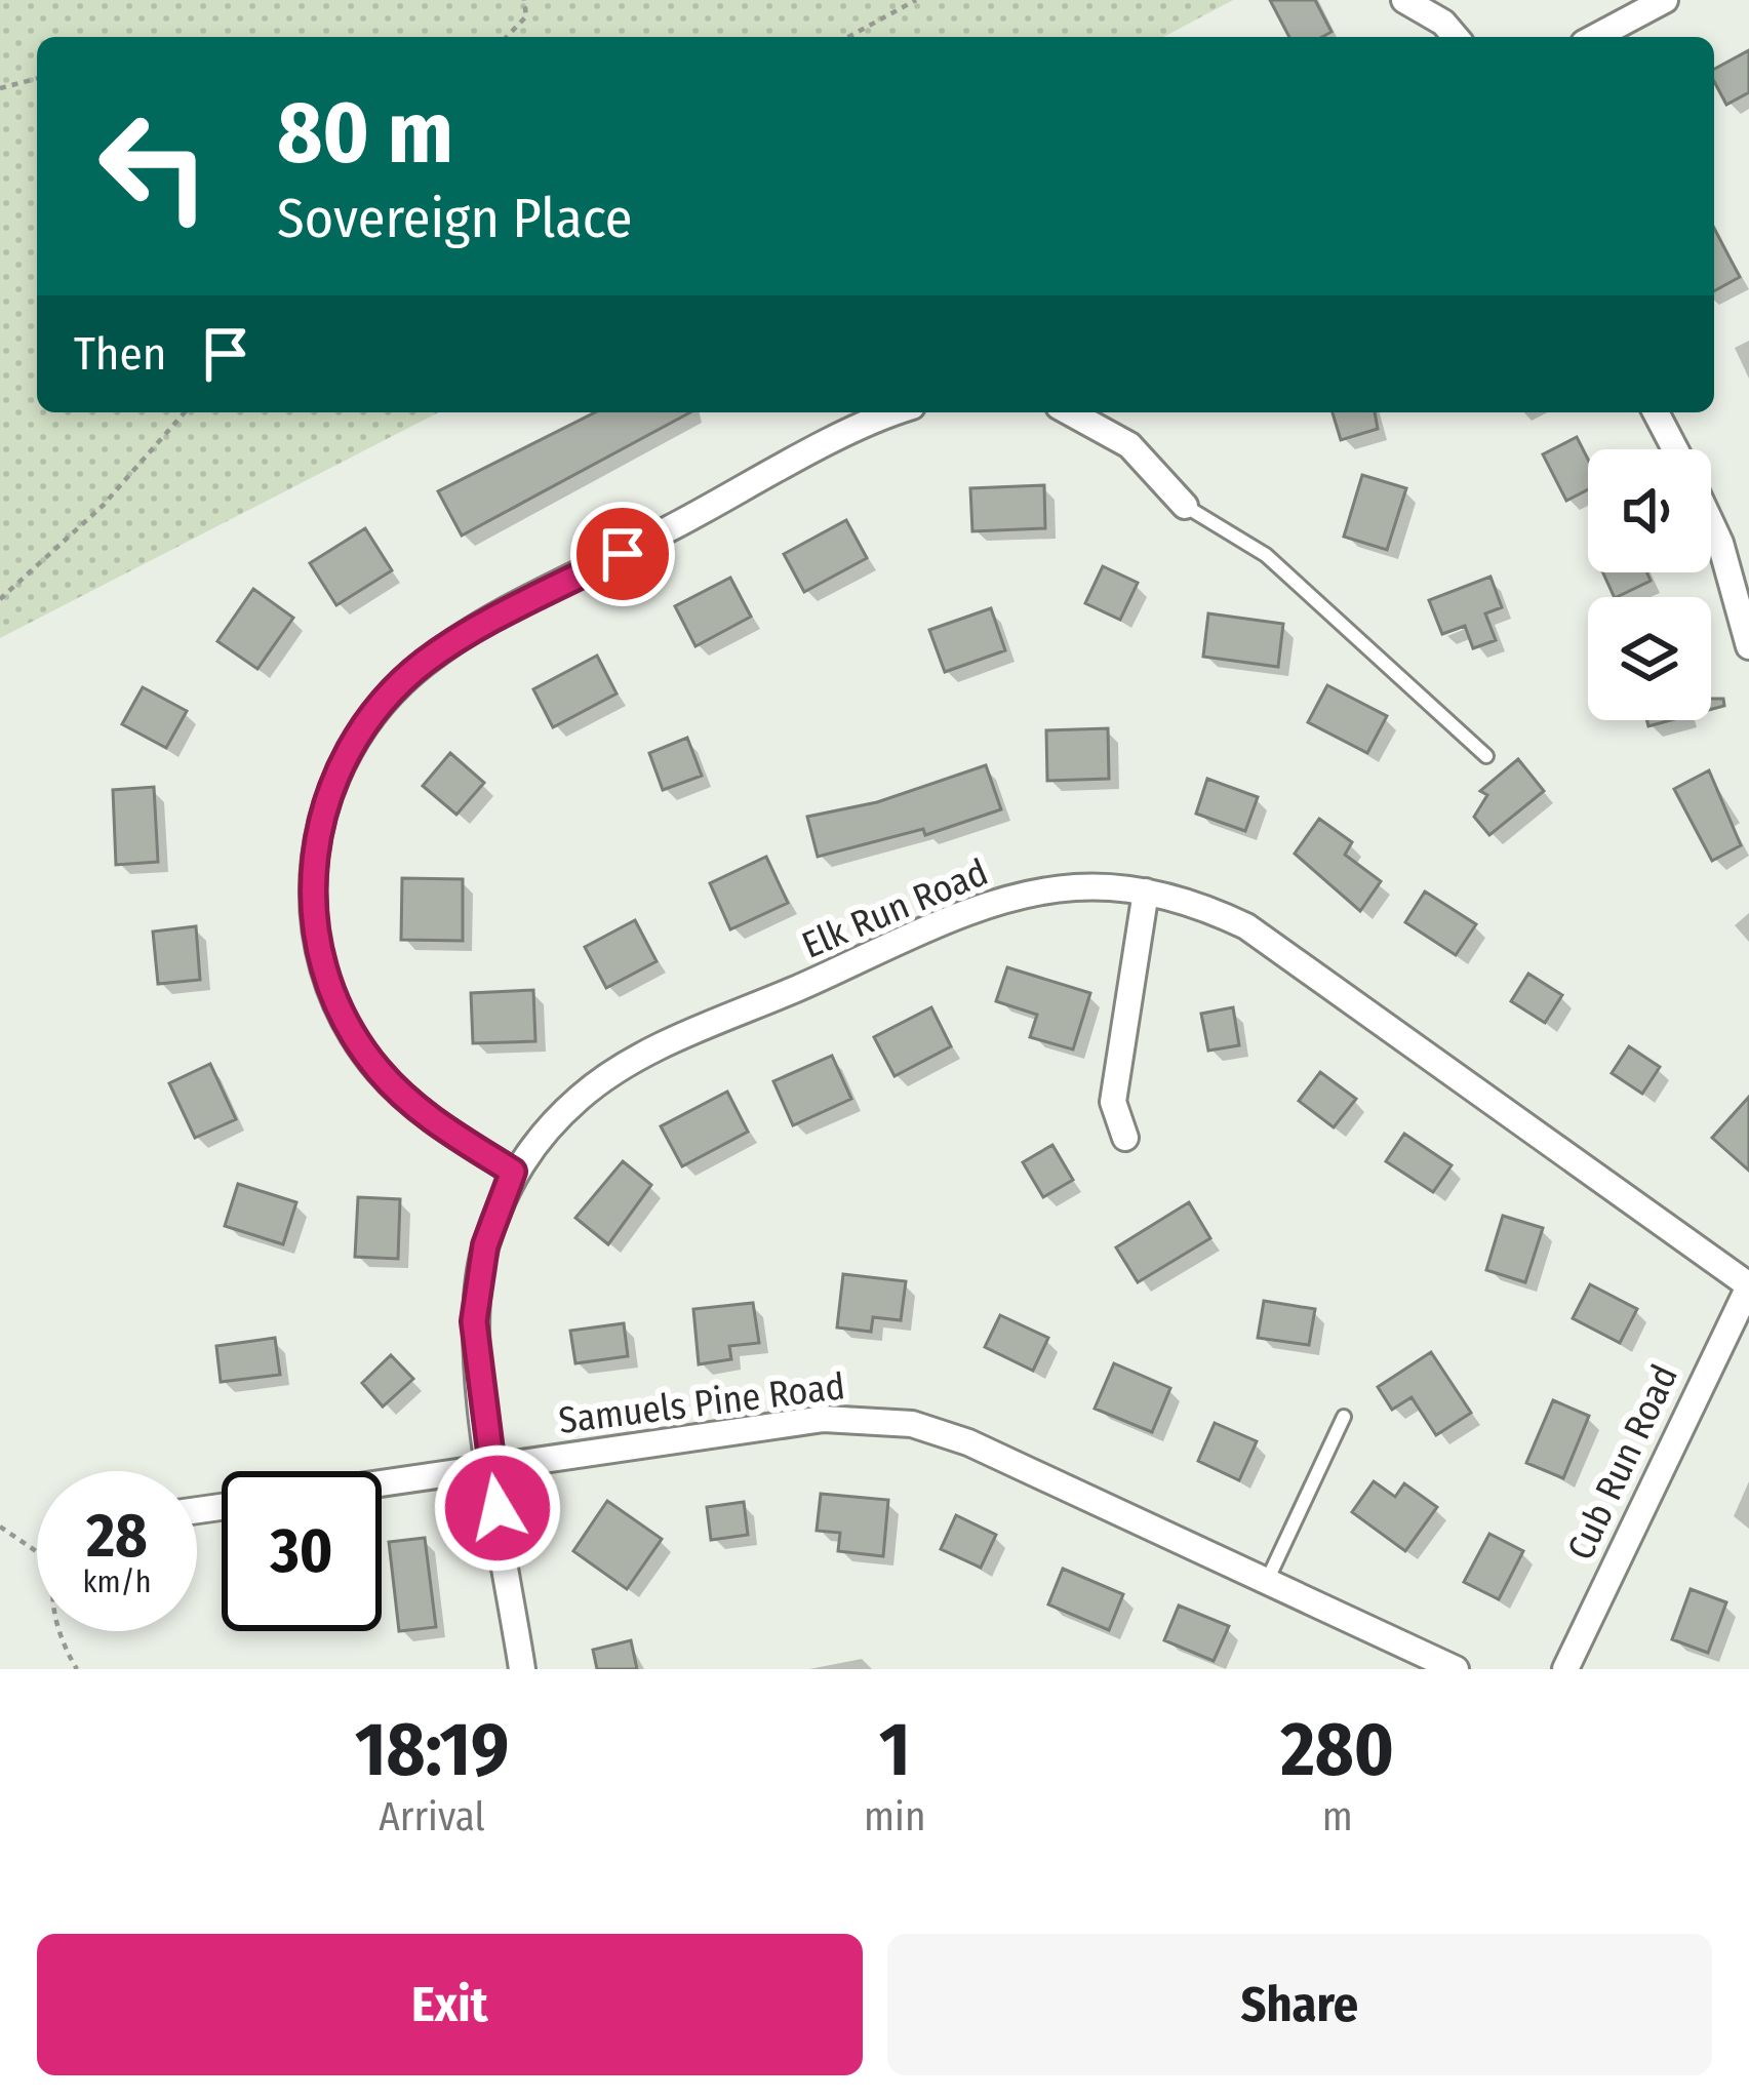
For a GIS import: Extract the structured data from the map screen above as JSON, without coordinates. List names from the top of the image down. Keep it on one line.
{"streets":{"street":["Elk Run Road","Samuels Pine Road","Cub Run Road"]},"crossings":[["Elk Run Road","Samuels Pine Road"],["Elk Run Road","Cub Run Road"]],"page":{"turn":["80 m","Sovereign Place"],"then":"Then","speed":"28 km/h","limit":"30","eta":["18:19","Arrival","1","min","280","m"],"buttons":["Exit","Share"]}}
